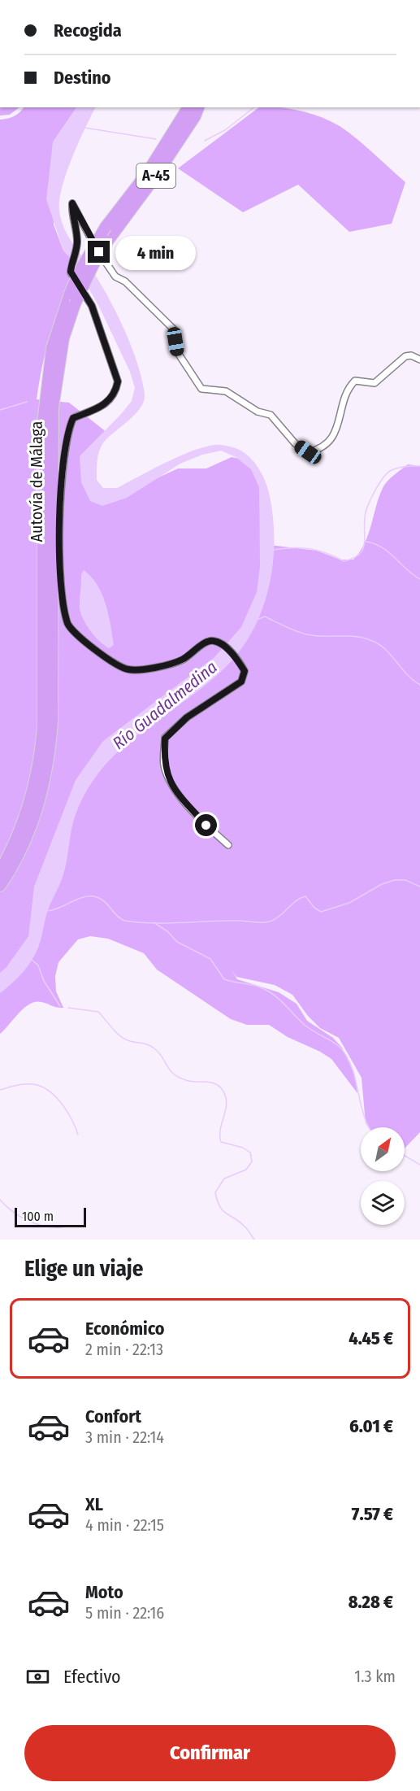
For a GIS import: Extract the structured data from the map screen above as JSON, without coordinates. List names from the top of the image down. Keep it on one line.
{"streets":{"highway":["A-45","Autovía de Málaga"]},"water":["Río Guadalmedina"],"scale_bar":"100 m","north":"top right","page":{"banner":["Recogida","Destino"],"bubble":"4 min","scale":"100 m","heading":"Elige un viaje","list":[{"name":"Económico","note":"2 min · 22:13","value":"4.45 €"},{"name":"Confort","note":"3 min · 22:14","value":"6.01 €"},{"name":"XL","note":"4 min · 22:15","value":"7.57 €"},{"name":"Moto","note":"5 min · 22:16","value":"8.28 €"}],"pay":["Efectivo","1.3 km"],"buttons":"Confirmar"}}
